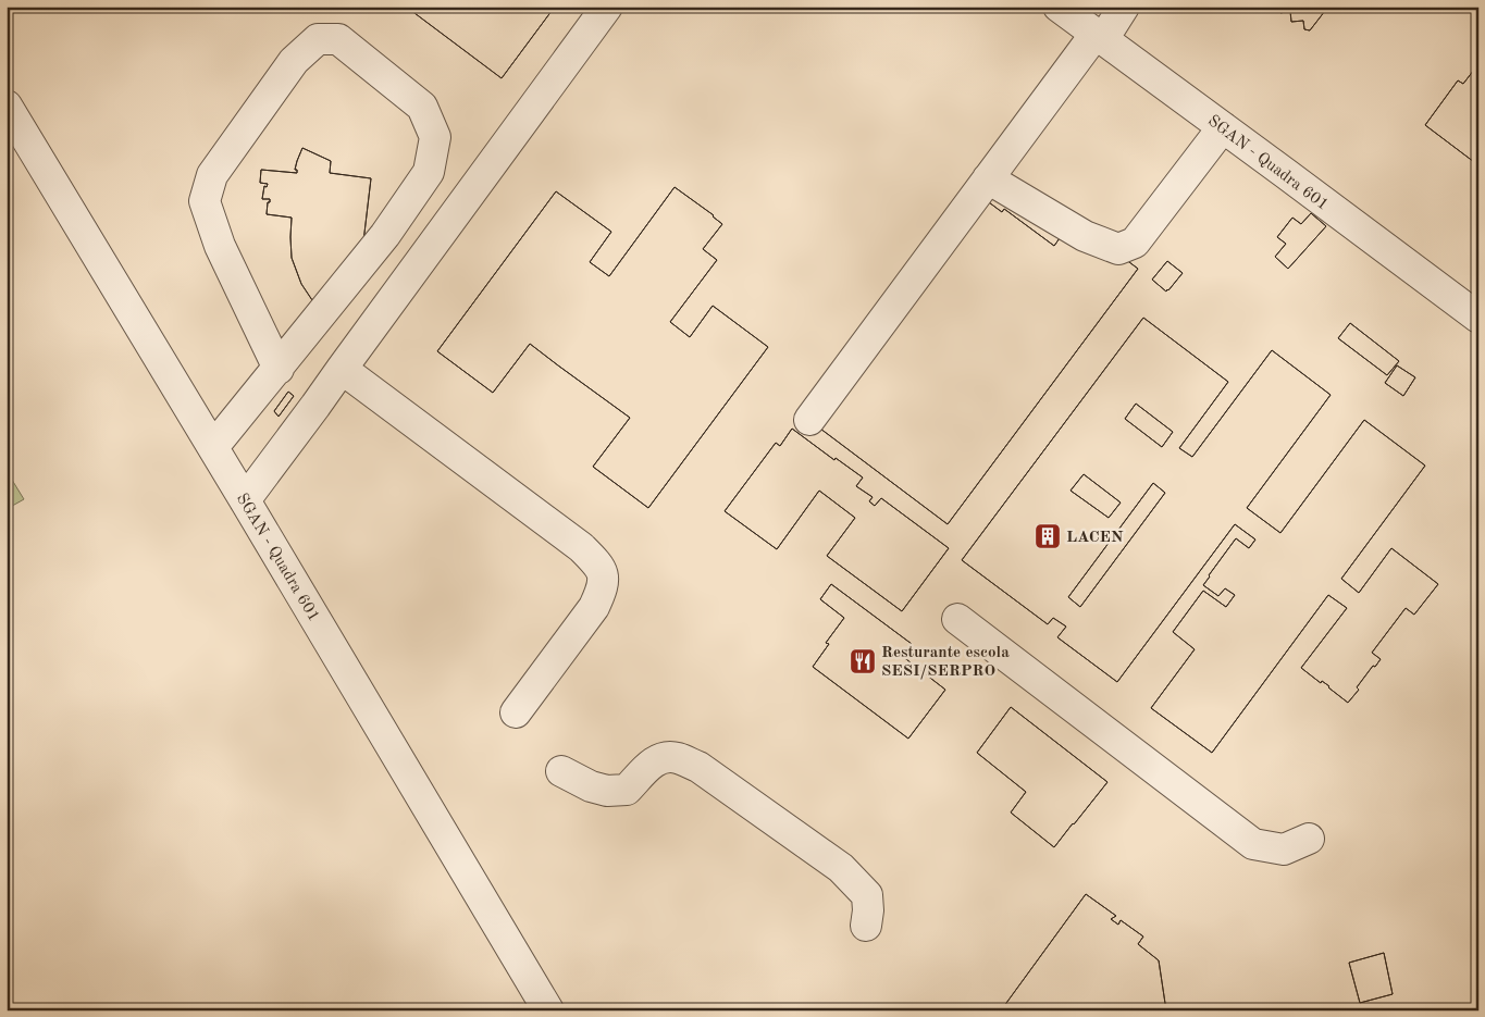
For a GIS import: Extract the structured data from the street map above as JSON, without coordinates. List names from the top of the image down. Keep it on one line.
{"streets":{"street":["SGAN - Quadra 601"]},"places":{"building":["LACEN"],"restaurant":["Resturante escola SESI/SERPRO"]}}
